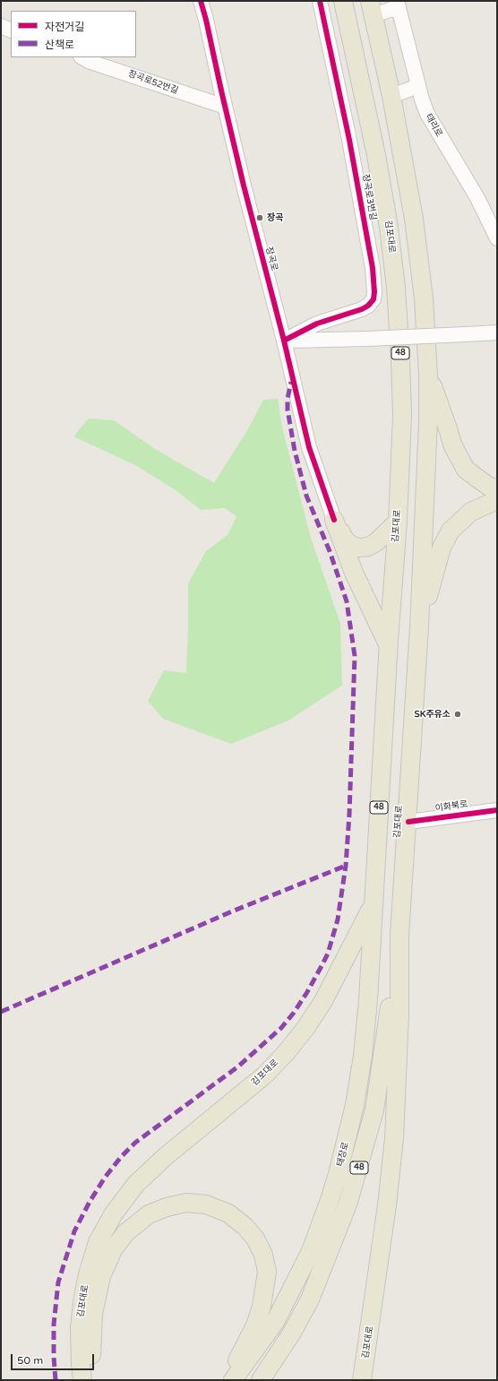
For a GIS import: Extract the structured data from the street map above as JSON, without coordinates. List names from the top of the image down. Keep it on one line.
{"streets":{"main road":["김포대로","48","태장로"],"street":["장곡로52번길","태리로","장곡로3번길","장곡로","이화북로"]},"crossings":[["장곡로52번길","장곡로"],["장곡로3번길","장곡로"],["김포대로","이화북로"],["김포대로","태장로"]],"places":["장곡","SK주유소"],"legend":["자전거길","산책로"],"scale_bar":"50 m"}
